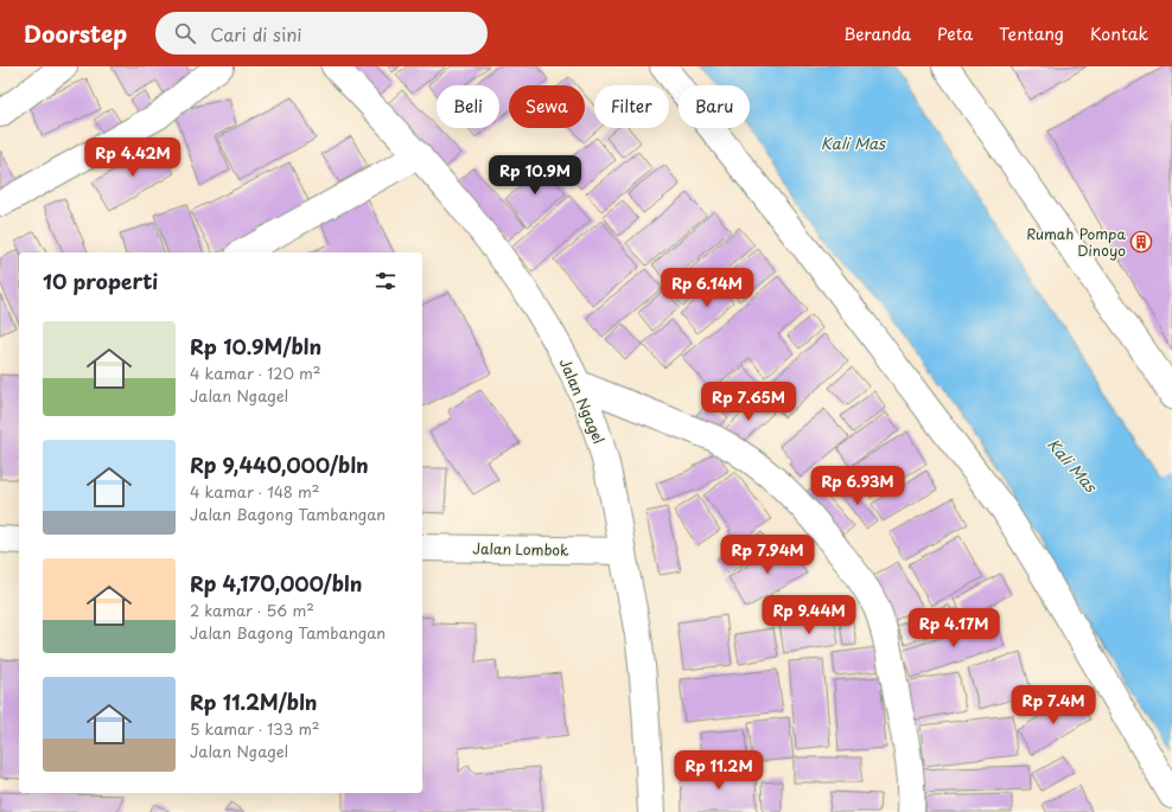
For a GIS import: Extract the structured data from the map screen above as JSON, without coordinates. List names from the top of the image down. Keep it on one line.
{"streets":{"main road":["Jalan Ngagel","Jalan Lombok"]},"crossings":[["Jalan Ngagel","Jalan Lombok"]],"water":["Kali Mas"],"places":{"building":["Rumah Pompa Dinoyo"]},"page":{"header":"Doorstep","search":"Cari di sini","nav":["Beranda","Peta","Tentang","Kontak"],"chip":["Beli","Sewa","Filter","Baru"],"price":["Rp 4.42M","Rp 10.9M","Rp 6.14M","Rp 7.65M","Rp 6.93M","Rp 7.94M","Rp 9.44M","Rp 4.17M","Rp 7.4M","Rp 11.2M"],"heading":"10 properti","list":[{"name":"Rp 10.9M/bln","note":"4 kamar · 120 m² · Jalan Ngagel"},{"name":"Rp 9,440,000/bln","note":"4 kamar · 148 m² · Jalan Bagong Tambangan"},{"name":"Rp 4,170,000/bln","note":"2 kamar · 56 m² · Jalan Bagong Tambangan"},{"name":"Rp 11.2M/bln","note":"5 kamar · 133 m² · Jalan Ngagel"}]}}
